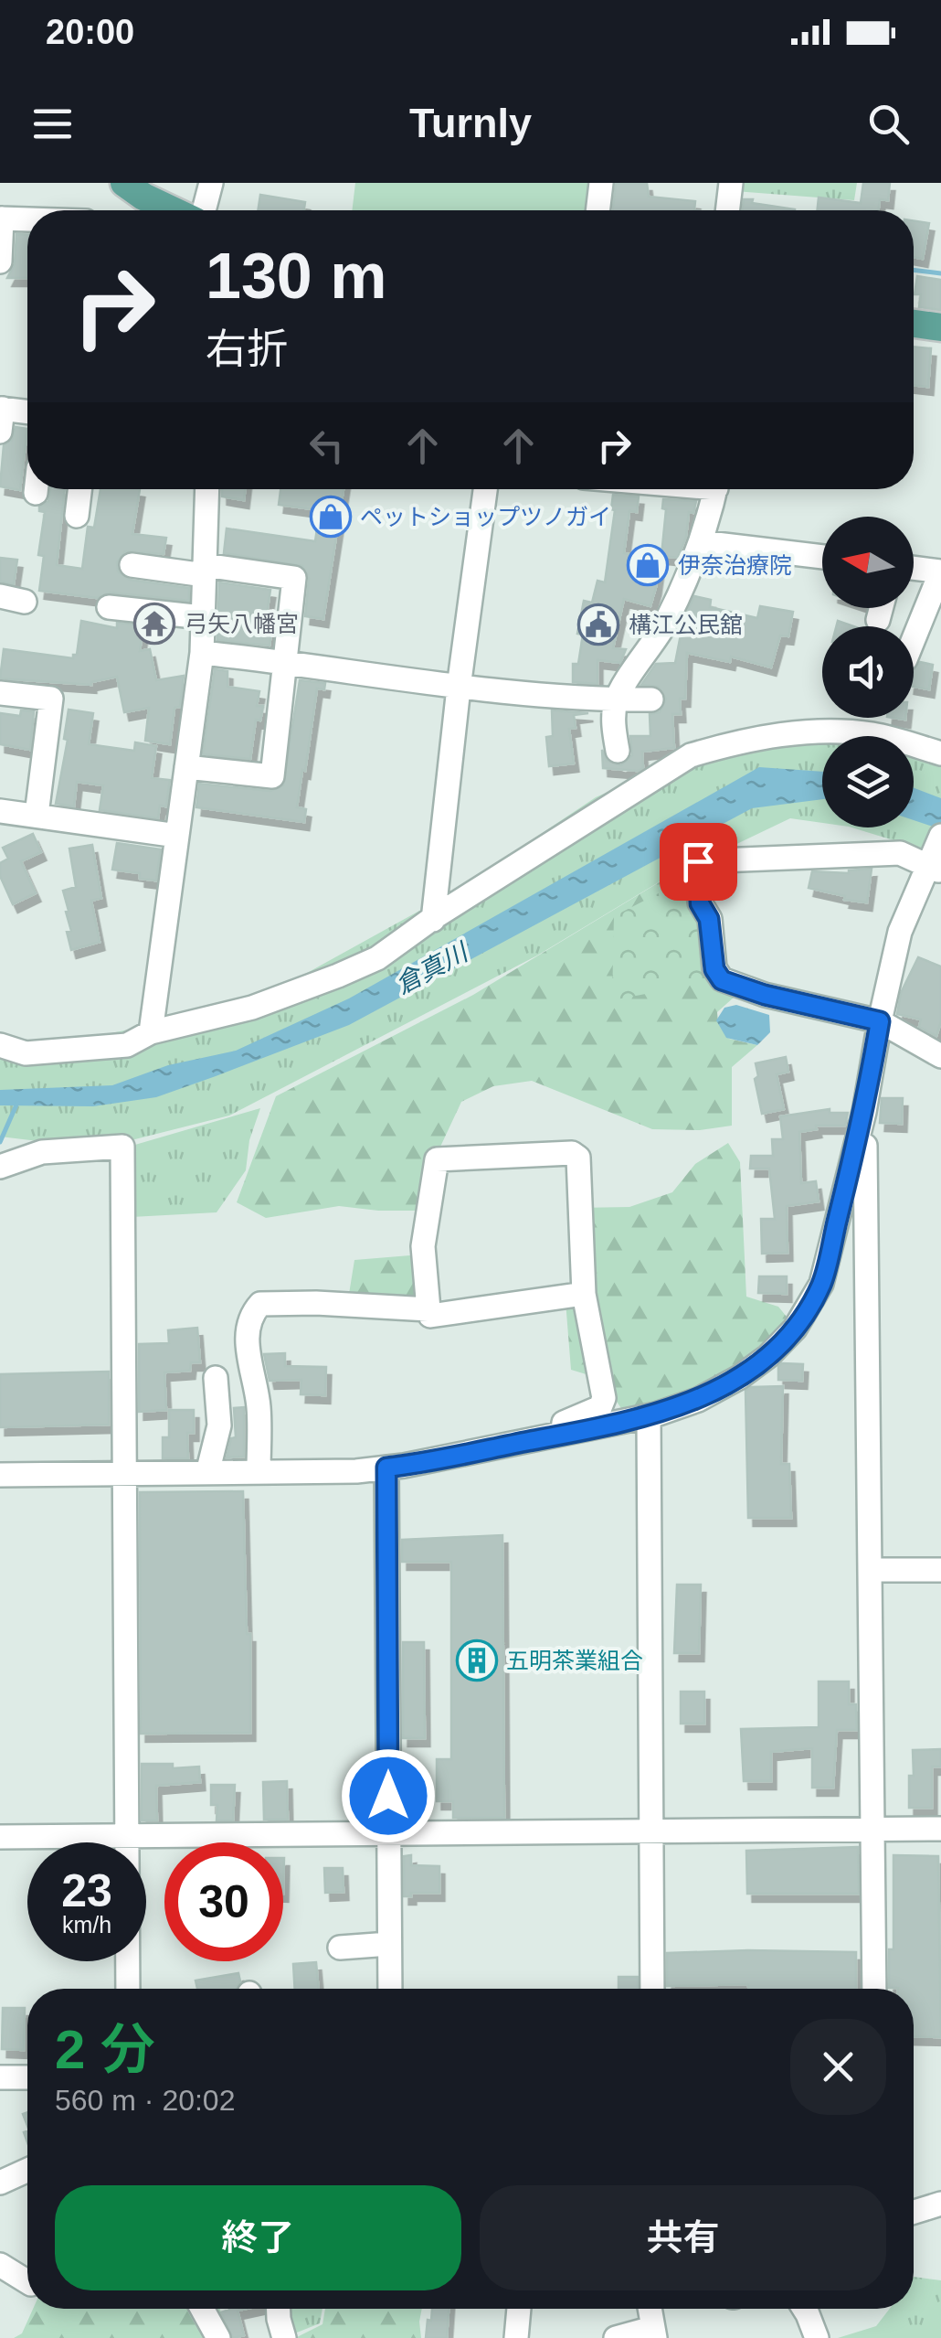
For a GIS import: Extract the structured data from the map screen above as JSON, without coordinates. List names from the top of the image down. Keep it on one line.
{"water":["倉真川"],"places":{"shop":["ペットショップツノガイ","伊奈治療院"],"temple":["弓矢八幡宮"],"public building":["構江公民舘"],"building":["五明茶業組合"]},"north":"left","page":{"status":"20:00","header":"Turnly","turn":["130 m","右折"],"speed":"23 km/h","limit":"30","heading":["2 分","560 m · 20:02"],"buttons":["終了","共有"]}}
